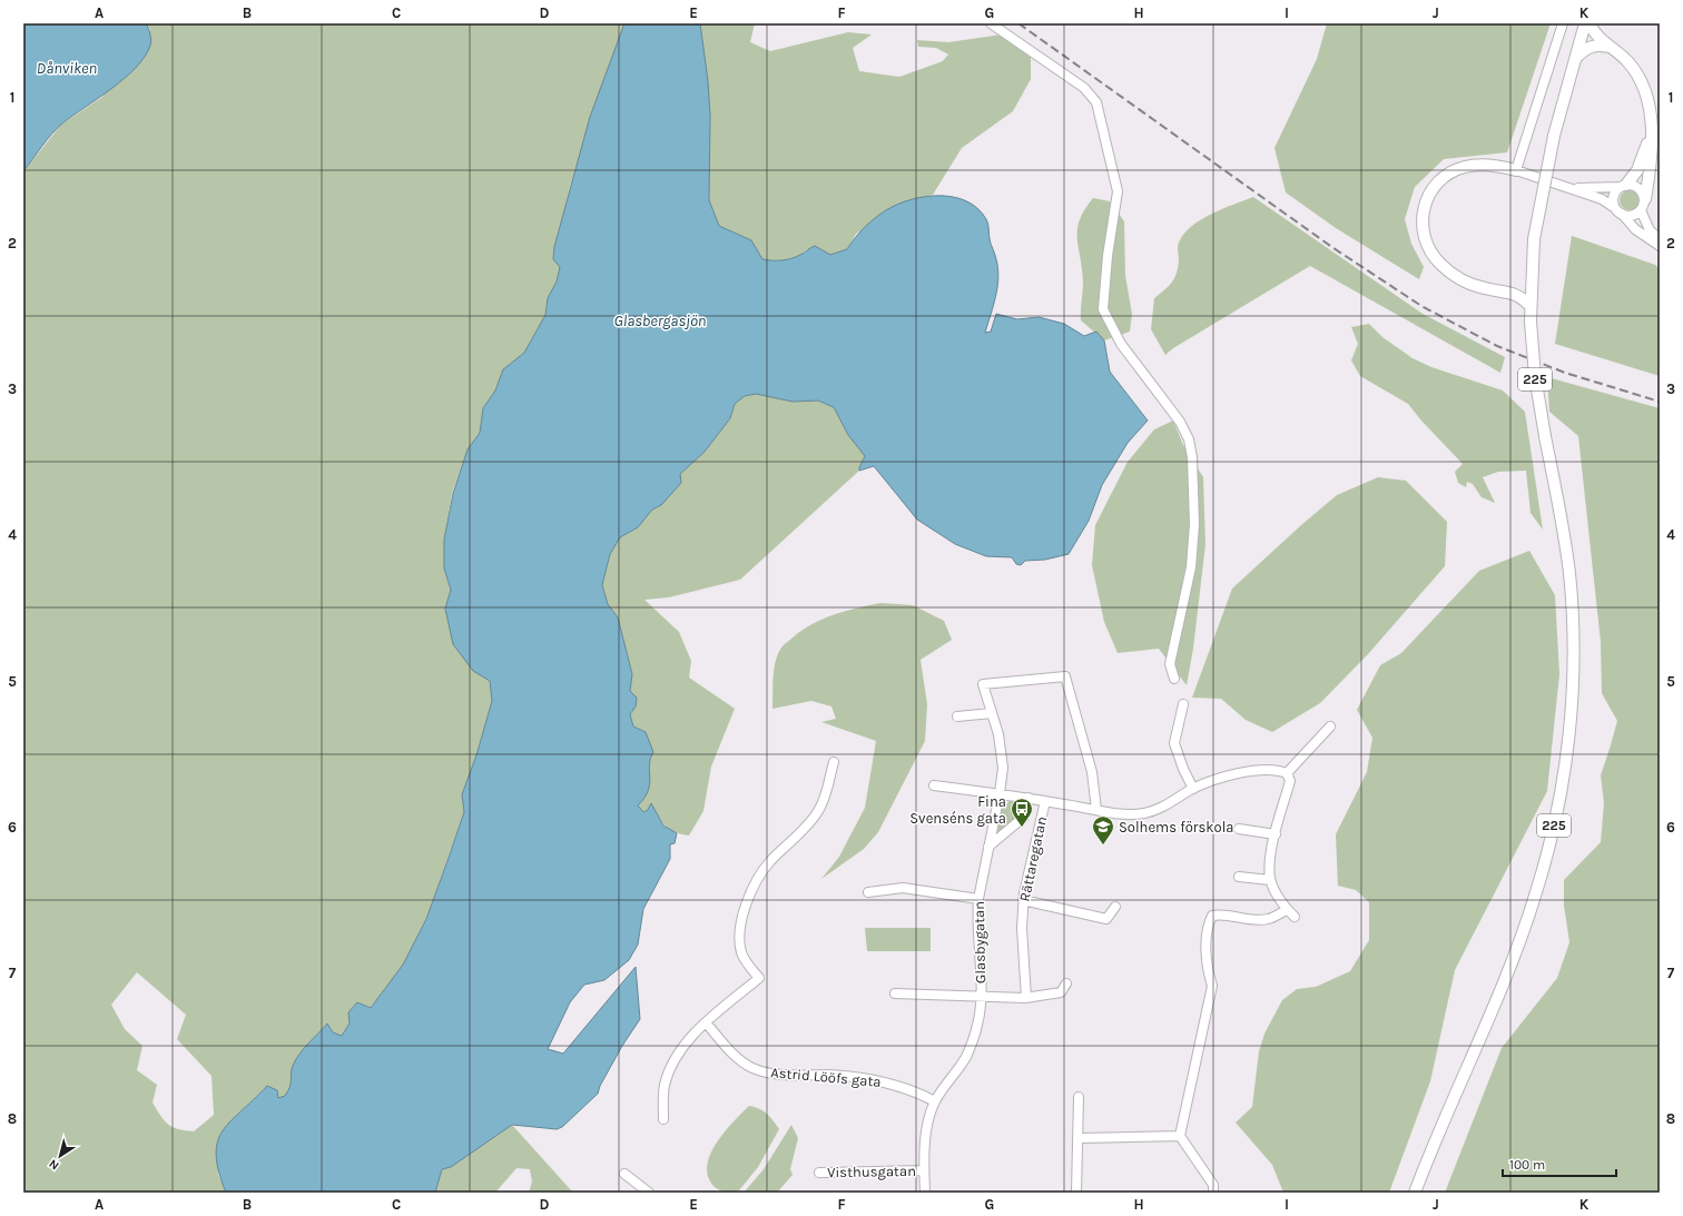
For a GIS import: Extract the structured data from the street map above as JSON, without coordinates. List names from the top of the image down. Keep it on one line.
{"streets":{"main road":["225"],"street":["Rättaregatan","Glasbygatan","Astrid Lööfs gata","Visthusgatan"]},"crossings":[["Glasbygatan","Astrid Lööfs gata"],["Glasbygatan","Visthusgatan"]],"water":["Dånviken","Glasbergasjön"],"places":{"bus stop":["Fina Svenséns gata"],"school or university":["Solhems förskola"]},"scale_bar":"100 m","north":"bottom left","grid":{"columns":["A","B","C","D","E","F","G","H","I","J","K"],"rows":["1","2","3","4","5","6","7","8"]}}
